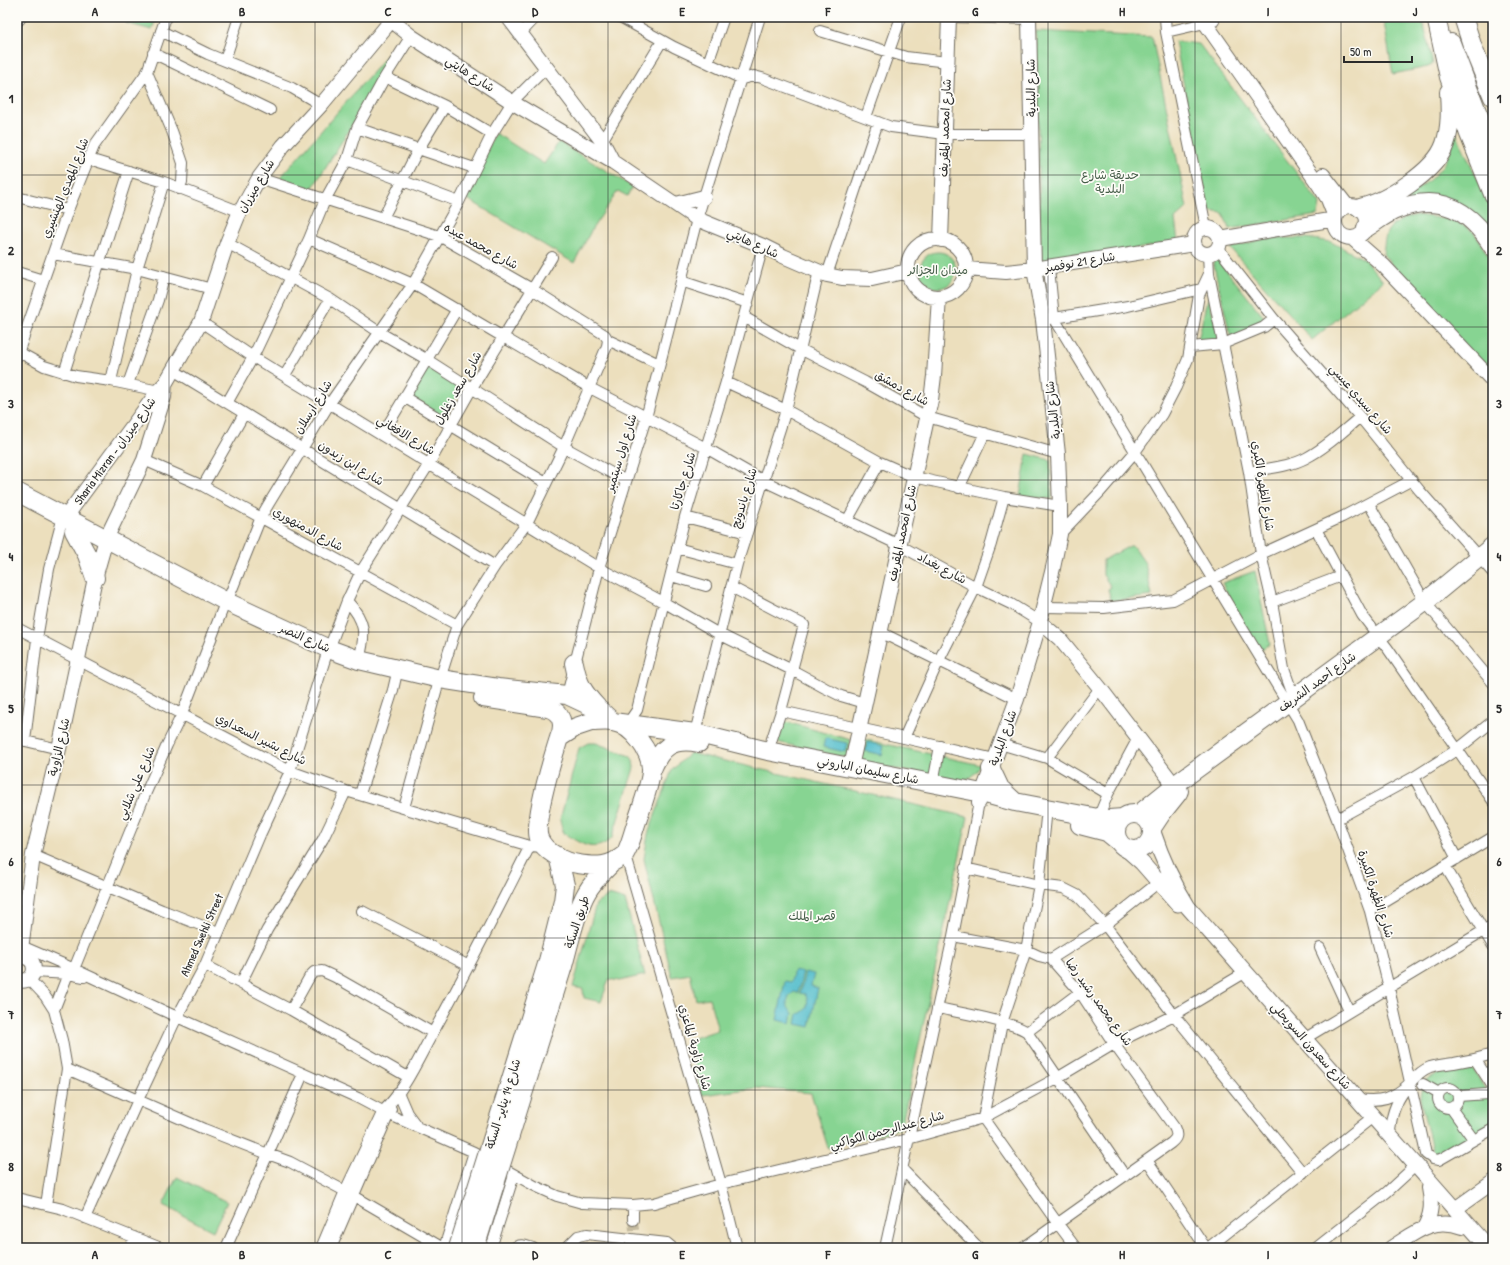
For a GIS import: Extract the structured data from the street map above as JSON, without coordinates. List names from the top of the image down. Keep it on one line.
{"streets":{"highway":["شارع النصر","شارع أحمد الشريف","شارع سليمان الباروني","طريق السكة","شارع 14 يناير- السكة"],"main road":["شارع سعدون السويحلي"],"street":["شارع هايتي","شارع البلدية","شارع امحمد المقريف","شارع ميزران","شارع المهدي الهنشيري","شارع محمد عبده","شارع 21 نوفمبر","شارع سعد زغلول","شارع دمشق","شارع سيدي عيسي","شارع ارسلان","شارع الافغاني","Sharia Mizran - شارع ميزران","شارع اول سبتمبر","شارع ابن زيدون","شارع جاكارتا","شارع الظهرة الكبري","شارع باندونج","شارع الدمنهوري","شارع بغداد","شارع بشير السعداوي","شارع الزاوية","شارع علي شلابي","شارع الظهرة الكبيرة","Ahmed Swehli Street","شارع محمد رشيد رضا","شارع زاوية الماعزي","شارع عبدالرحمن الكواكبي"]},"crossings":[["شارع هايتي","شارع امحمد المقريف"],["شارع هايتي","شارع ميزران"],["شارع هايتي","شارع 21 نوفمبر"],["شارع هايتي","شارع ارسلان"],["شارع هايتي","شارع اول سبتمبر"],["شارع هايتي","شارع جاكارتا"],["شارع هايتي","شارع باندونج"],["شارع البلدية","شارع 21 نوفمبر"],["شارع البلدية","شارع دمشق"],["شارع البلدية","شارع بغداد"],["شارع البلدية","شارع سليمان الباروني"],["شارع امحمد المقريف","شارع 21 نوفمبر"],["شارع امحمد المقريف","شارع دمشق"],["شارع امحمد المقريف","شارع الافغاني"],["شارع امحمد المقريف","شارع بغداد"],["شارع امحمد المقريف","شارع سليمان الباروني"],["شارع ميزران","شارع محمد عبده"],["شارع ميزران","شارع الافغاني"],["شارع ميزران","Sharia Mizran - شارع ميزران"],["شارع ميزران","شارع ابن زيدون"],["شارع ميزران","شارع الزاوية"],["شارع محمد عبده","شارع سعد زغلول"],["شارع محمد عبده","شارع ارسلان"],["شارع محمد عبده","شارع اول سبتمبر"],["شارع 21 نوفمبر","شارع سيدي عيسي"],["شارع 21 نوفمبر","شارع الظهرة الكبري"],["شارع سعد زغلول","شارع الافغاني"],["شارع سعد زغلول","شارع ابن زيدون"],["شارع سعد زغلول","شارع الدمنهوري"],["شارع سعد زغلول","شارع بغداد"],["شارع سعد زغلول","Ahmed Swehli Street"],["شارع دمشق","شارع جاكارتا"],["شارع دمشق","شارع باندونج"],["شارع سيدي عيسي","شارع الظهرة الكبري"],["شارع سيدي عيسي","شارع أحمد الشريف"],["شارع ارسلان","شارع الافغاني"],["شارع ارسلان","شارع ابن زيدون"],["شارع ارسلان","شارع الدمنهوري"],["شارع ارسلان","شارع بغداد"],["شارع ارسلان","شارع النصر"],["شارع ارسلان","شارع علي شلابي"],["شارع الافغاني","شارع اول سبتمبر"],["شارع الافغاني","شارع جاكارتا"],["شارع الافغاني","شارع باندونج"],["Sharia Mizran - شارع ميزران","شارع النصر"],["Sharia Mizran - شارع ميزران","شارع الزاوية"],["شارع اول سبتمبر","شارع بغداد"],["شارع اول سبتمبر","شارع النصر"],["شارع اول سبتمبر","طريق السكة"],["شارع جاكارتا","شارع بغداد"],["شارع جاكارتا","شارع النصر"],["شارع جاكارتا","شارع سليمان الباروني"],["شارع الظهرة الكبري","شارع أحمد الشريف"],["شارع الظهرة الكبري","شارع الظهرة الكبيرة"],["شارع باندونج","شارع بغداد"],["شارع باندونج","شارع سليمان الباروني"],["شارع الدمنهوري","شارع الزاوية"],["شارع بغداد","شارع أحمد الشريف"],["شارع النصر","شارع الزاوية"],["شارع النصر","شارع سليمان الباروني"],["شارع النصر","شارع علي شلابي"],["شارع النصر","طريق السكة"],["شارع النصر","Ahmed Swehli Street"],["شارع أحمد الشريف","شارع سليمان الباروني"],["شارع أحمد الشريف","شارع الظهرة الكبيرة"],["شارع أحمد الشريف","شارع سعدون السويحلي"],["شارع بشير السعداوي","شارع الزاوية"],["شارع بشير السعداوي","شارع علي شلابي"],["شارع بشير السعداوي","طريق السكة"],["شارع بشير السعداوي","Ahmed Swehli Street"],["شارع الزاوية","شارع عبدالرحمن الكواكبي"],["شارع سليمان الباروني","طريق السكة"],["شارع سليمان الباروني","شارع سعدون السويحلي"],["شارع سليمان الباروني","شارع زاوية الماعزي"],["شارع علي شلابي","شارع عبدالرحمن الكواكبي"],["طريق السكة","شارع زاوية الماعزي"],["طريق السكة","شارع 14 يناير- السكة"],["Ahmed Swehli Street","شارع عبدالرحمن الكواكبي"],["شارع محمد رشيد رضا","شارع عبدالرحمن الكواكبي"],["شارع سعدون السويحلي","شارع عبدالرحمن الكواكبي"],["شارع زاوية الماعزي","شارع عبدالرحمن الكواكبي"]],"parks":["حديقة شارع البلدية","ميدان الجزائر","قصر الملك"],"scale_bar":"50 m","grid":{"columns":["A","B","C","D","E","F","G","H","I","J"],"rows":["1","2","3","4","5","6","7","8"]}}
